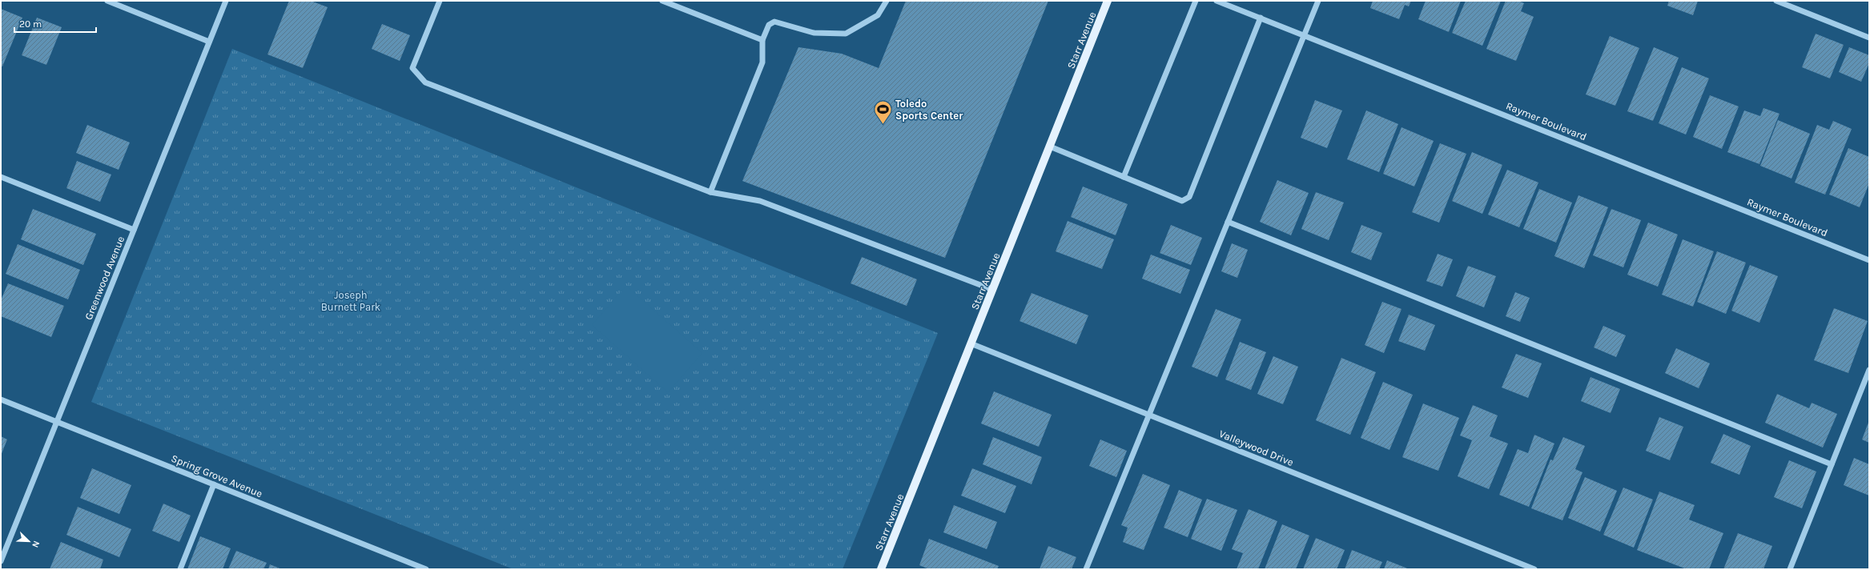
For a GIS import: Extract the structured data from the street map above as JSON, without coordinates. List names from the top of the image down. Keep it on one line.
{"streets":{"main road":["Starr Avenue"],"street":["Raymer Boulevard","Greenwood Avenue","Valleywood Drive","Spring Grove Avenue"]},"crossings":[["Starr Avenue","Valleywood Drive"],["Greenwood Avenue","Spring Grove Avenue"]],"parks":["Joseph Burnett Park"],"places":{"sports":["Toledo Sports Center"]},"scale_bar":"20 m","north":"bottom right"}
